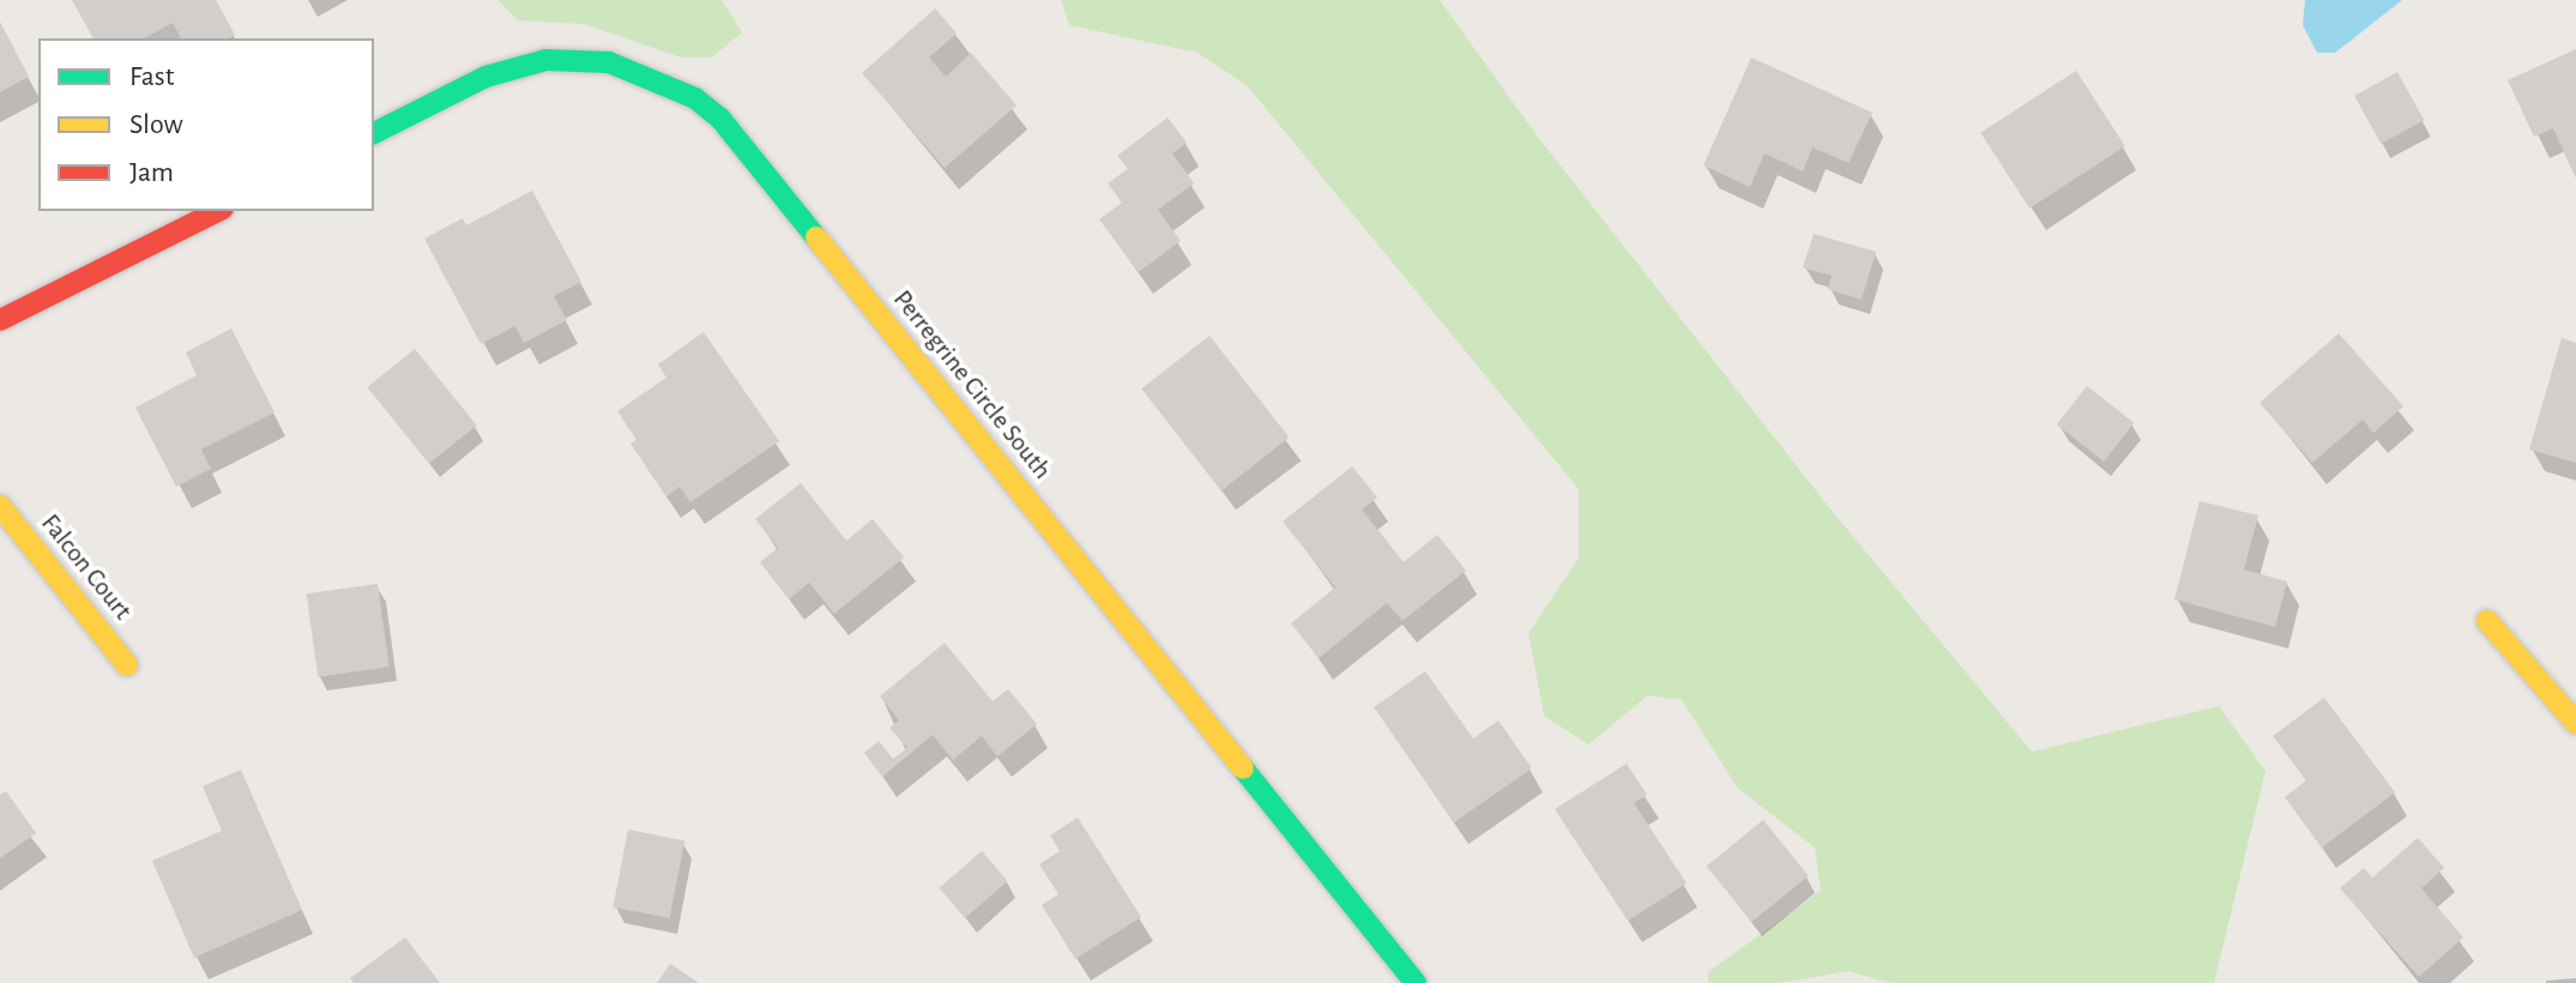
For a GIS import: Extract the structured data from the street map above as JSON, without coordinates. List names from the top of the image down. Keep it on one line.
{"streets":{"street":["Perregrine Circle South","Falcon Court"]},"legend":["Fast","Slow","Jam"]}
